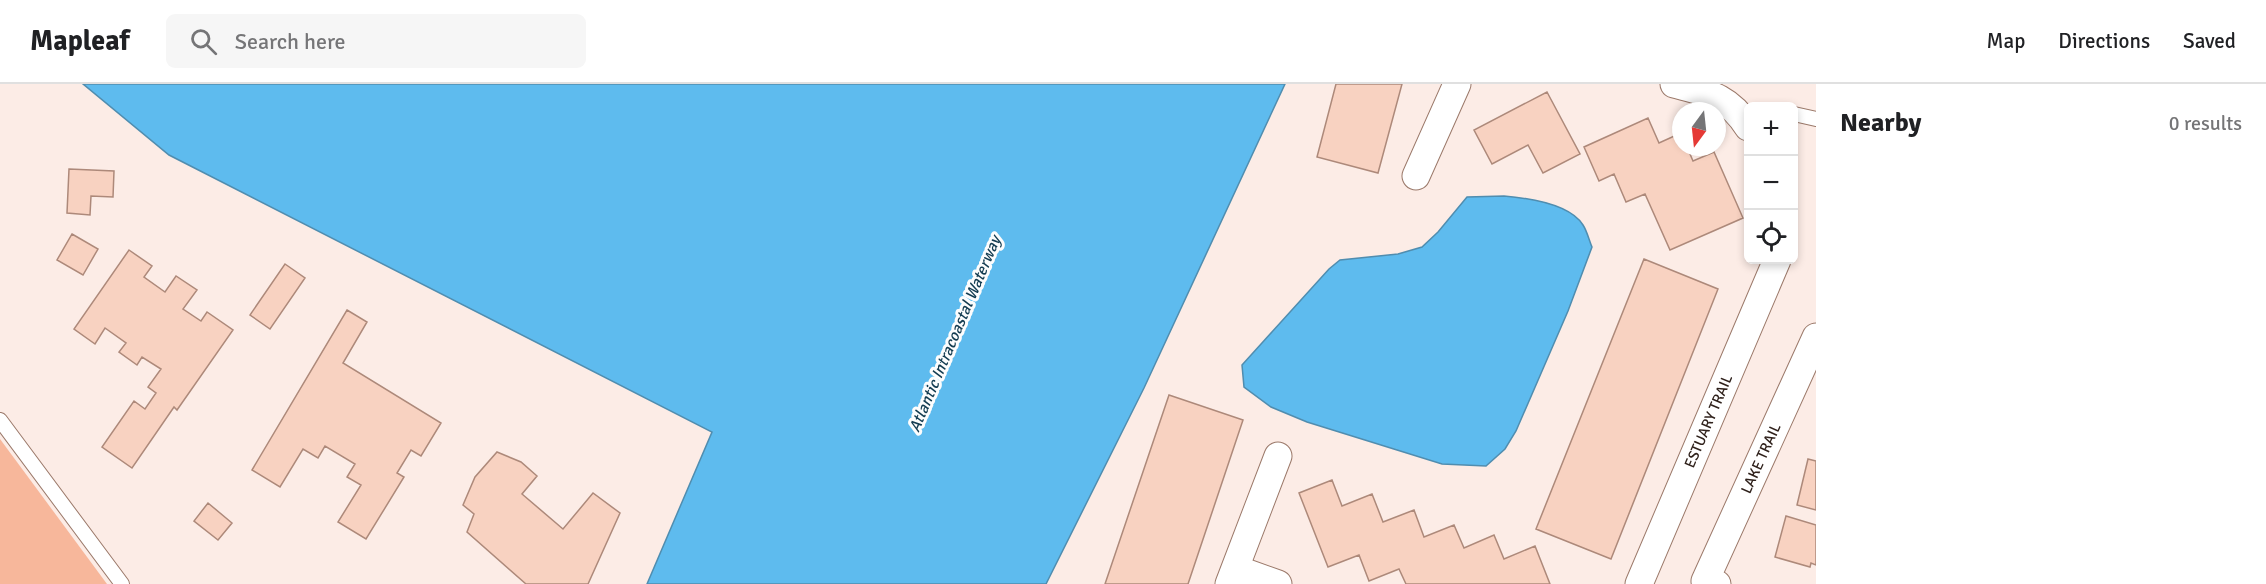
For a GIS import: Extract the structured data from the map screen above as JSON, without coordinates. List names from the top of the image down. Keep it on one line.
{"streets":{"street":["ESTUARY TRAIL","LAKE TRAIL"]},"water":["Atlantic Intracoastal Waterway"],"north":"bottom","page":{"header":"Mapleaf","search":"Search here","nav":["Map","Directions","Saved"],"heading":["Nearby","0 results"],"map_buttons":["+","−"]}}
